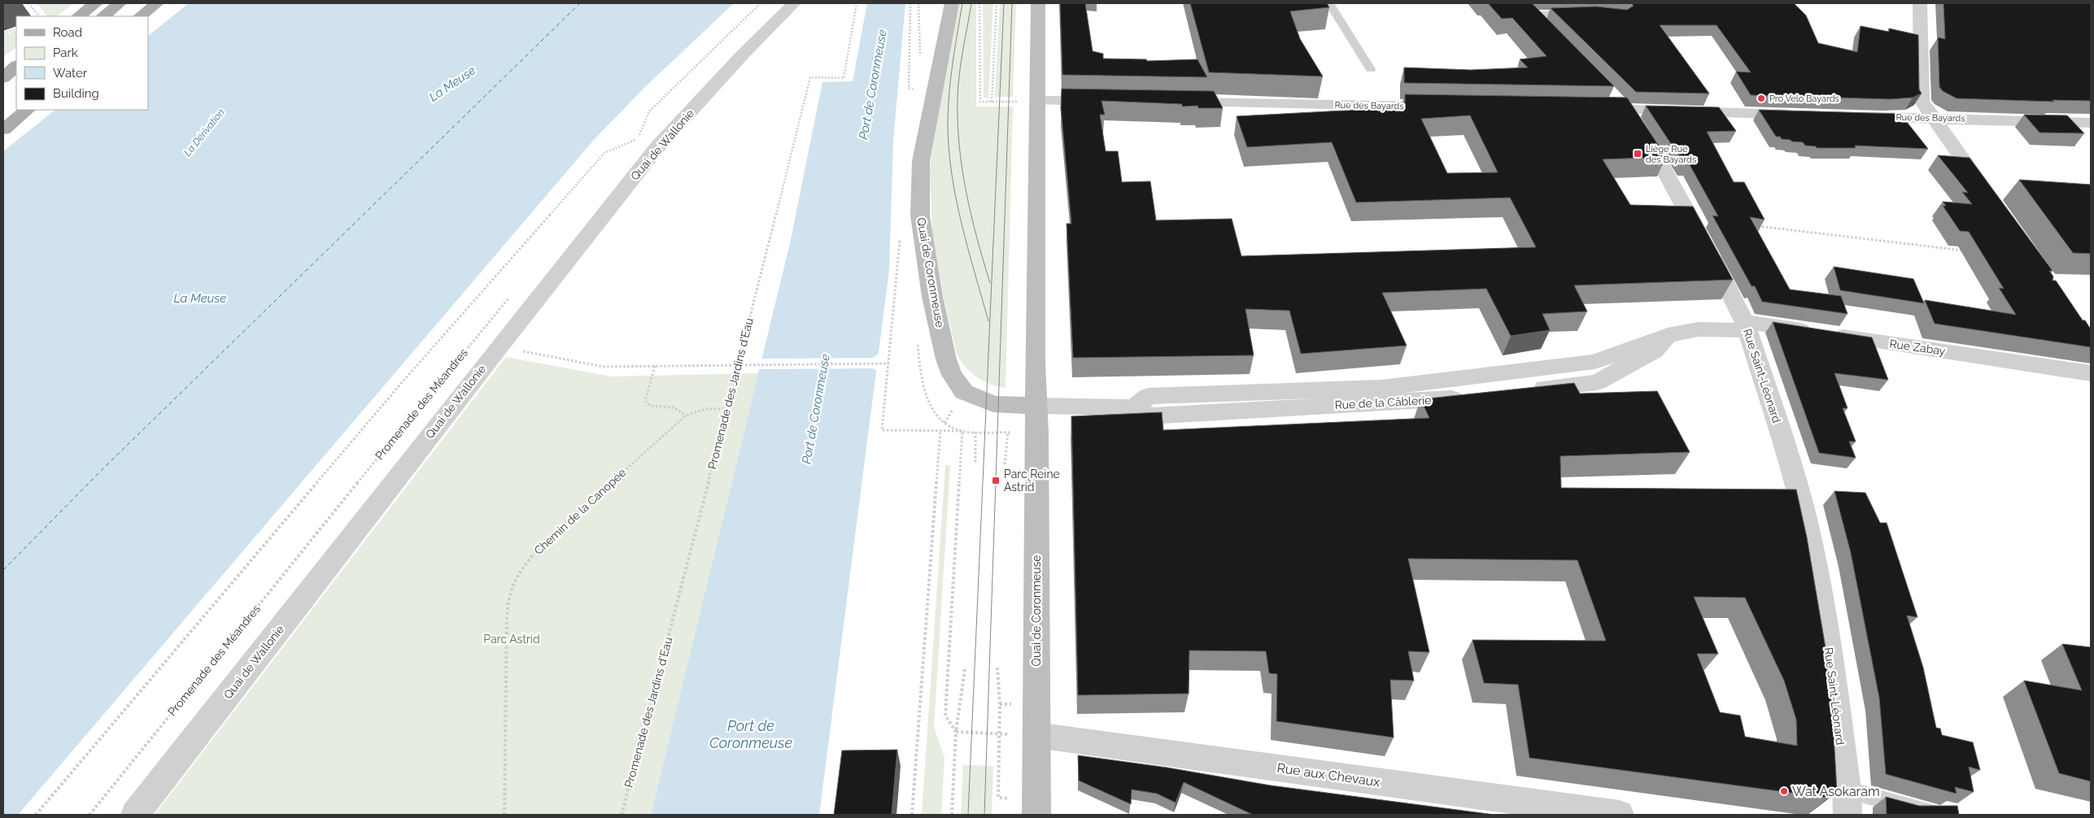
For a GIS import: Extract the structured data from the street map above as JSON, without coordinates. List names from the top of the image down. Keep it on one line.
{"streets":{"main road":["Quai de Coronmeuse"],"street":["Rue des Bayards","Quai de Wallonie","Rue Zabay","Rue Saint-Léonard","Rue de la Câblerie","Rue aux Chevaux"],"path":["Promenade des Jardins d'Eau","Promenade des Méandres","Chemin de la Canopée"]},"crossings":[["Quai de Coronmeuse","Rue de la Câblerie"],["Quai de Coronmeuse","Rue aux Chevaux"],["Rue Zabay","Rue Saint-Léonard"],["Rue Zabay","Rue de la Câblerie"],["Rue Saint-Léonard","Rue de la Câblerie"],["Promenade des Jardins d'Eau","Chemin de la Canopée"]],"water":["La Meuse","Port de Coronmeuse","La Dérivation"],"parks":["Parc Astrid"],"places":{"other":["Pro Velo Bayards","Wat Asokaram"],"transit":["Liège Rue des Bayards","Parc Reine Astrid"]},"legend":["Road","Park","Water","Building"]}
